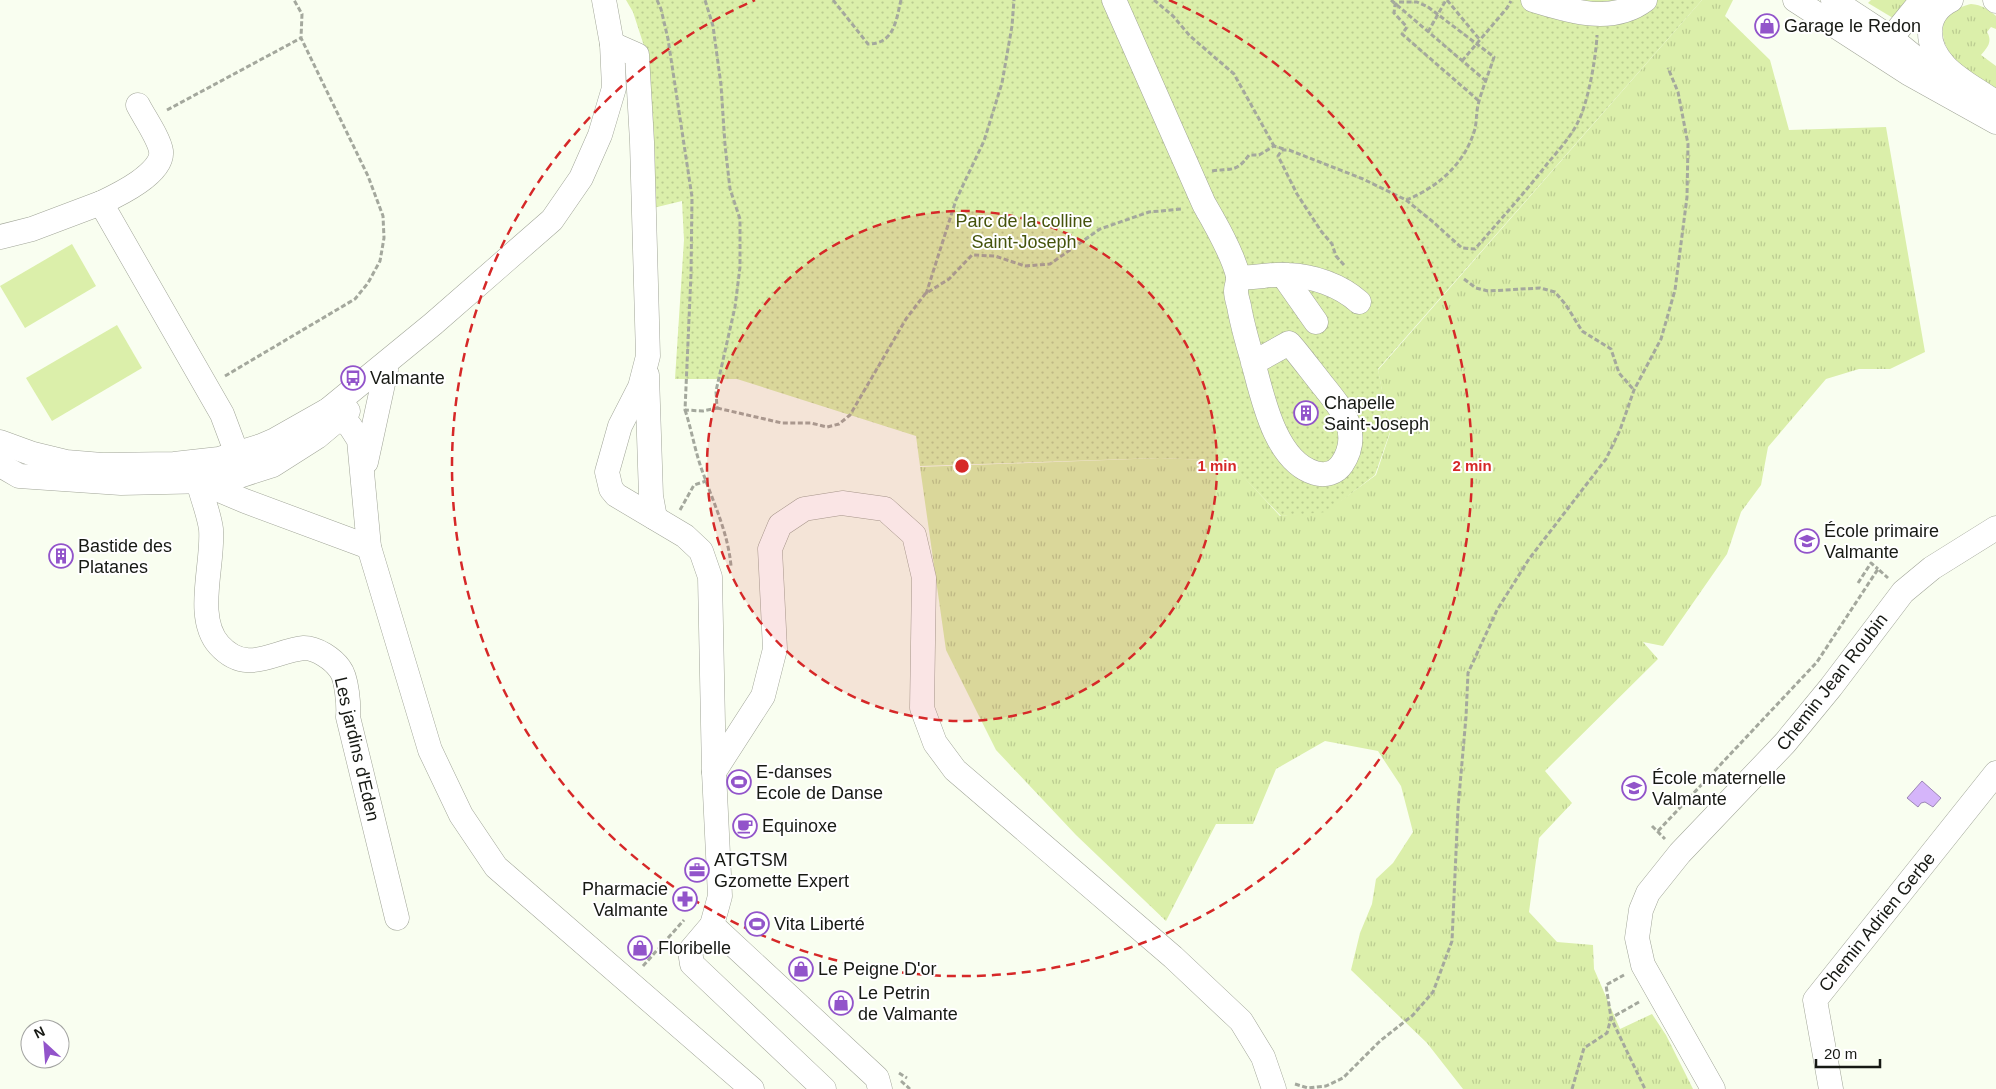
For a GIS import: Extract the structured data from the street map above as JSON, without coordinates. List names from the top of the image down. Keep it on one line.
{"streets":{"street":["Chemin Jean Roubin","Les jardins d'Eden","Chemin Adrien Gerbe"]},"parks":["Parc de la colline Saint-Joseph"],"places":{"shop":["Garage le Redon","Floribelle","Le Peigne D'or","Le Petrin de Valmante"],"bus stop":["Valmante"],"building":["Chapelle Saint-Joseph","Bastide des Platanes"],"school or university":["École primaire Valmante","École maternelle Valmante"],"sports":["E-danses Ecole de Danse","Vita Liberté"],"cafe":["Equinoxe"],"office":["ATGTSM Gzomette Expert"],"pharmacy":["Pharmacie Valmante"]},"scale_bar":"20 m","north":"top left","rings":["1 min","2 min"]}
